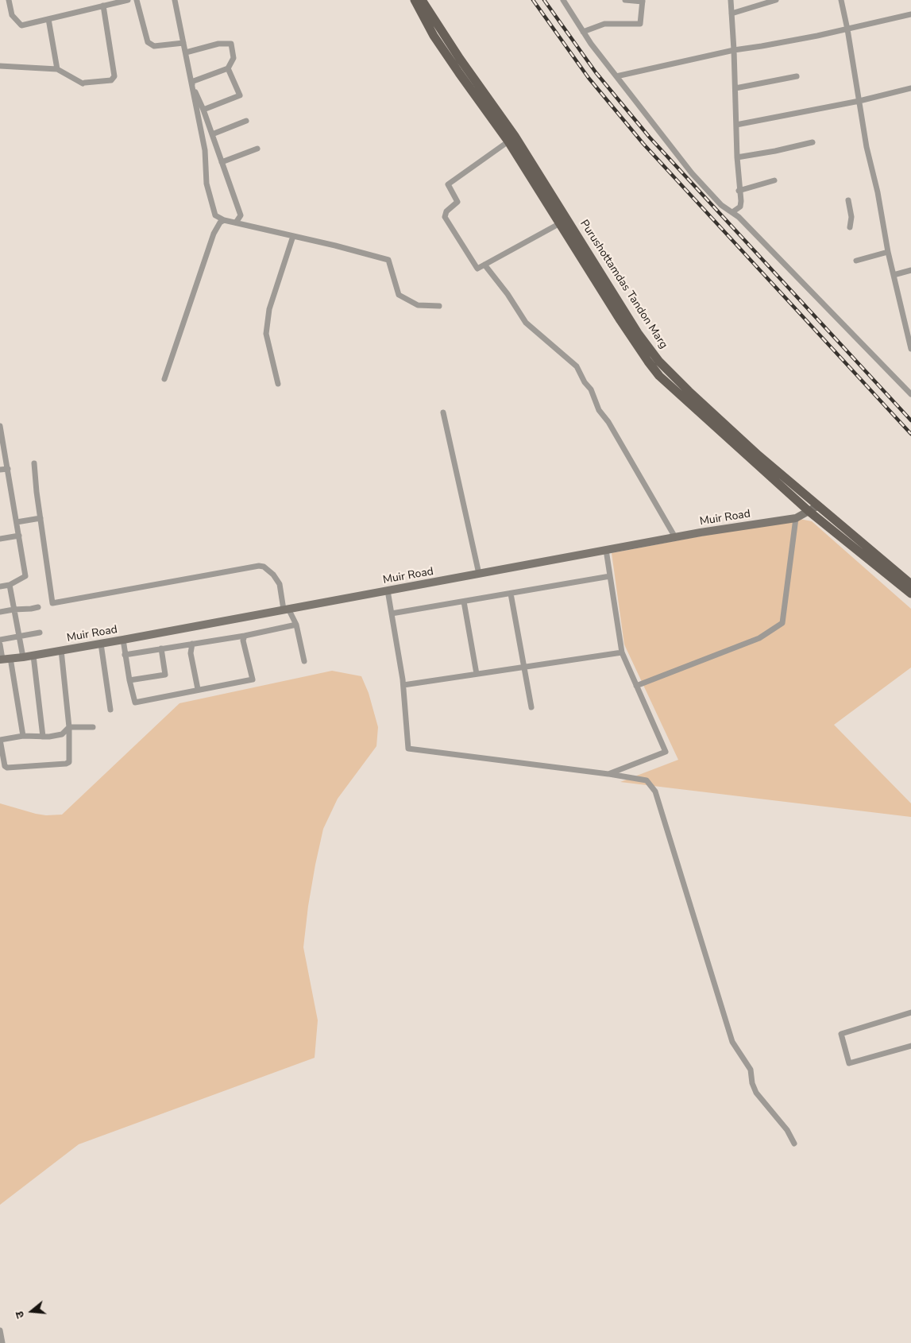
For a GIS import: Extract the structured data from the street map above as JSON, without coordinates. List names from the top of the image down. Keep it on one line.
{"streets":{"main road":["Purushottamdas Tandon Marg","Muir Road"]},"crossings":[["Purushottamdas Tandon Marg","Muir Road"]],"north":"left"}
